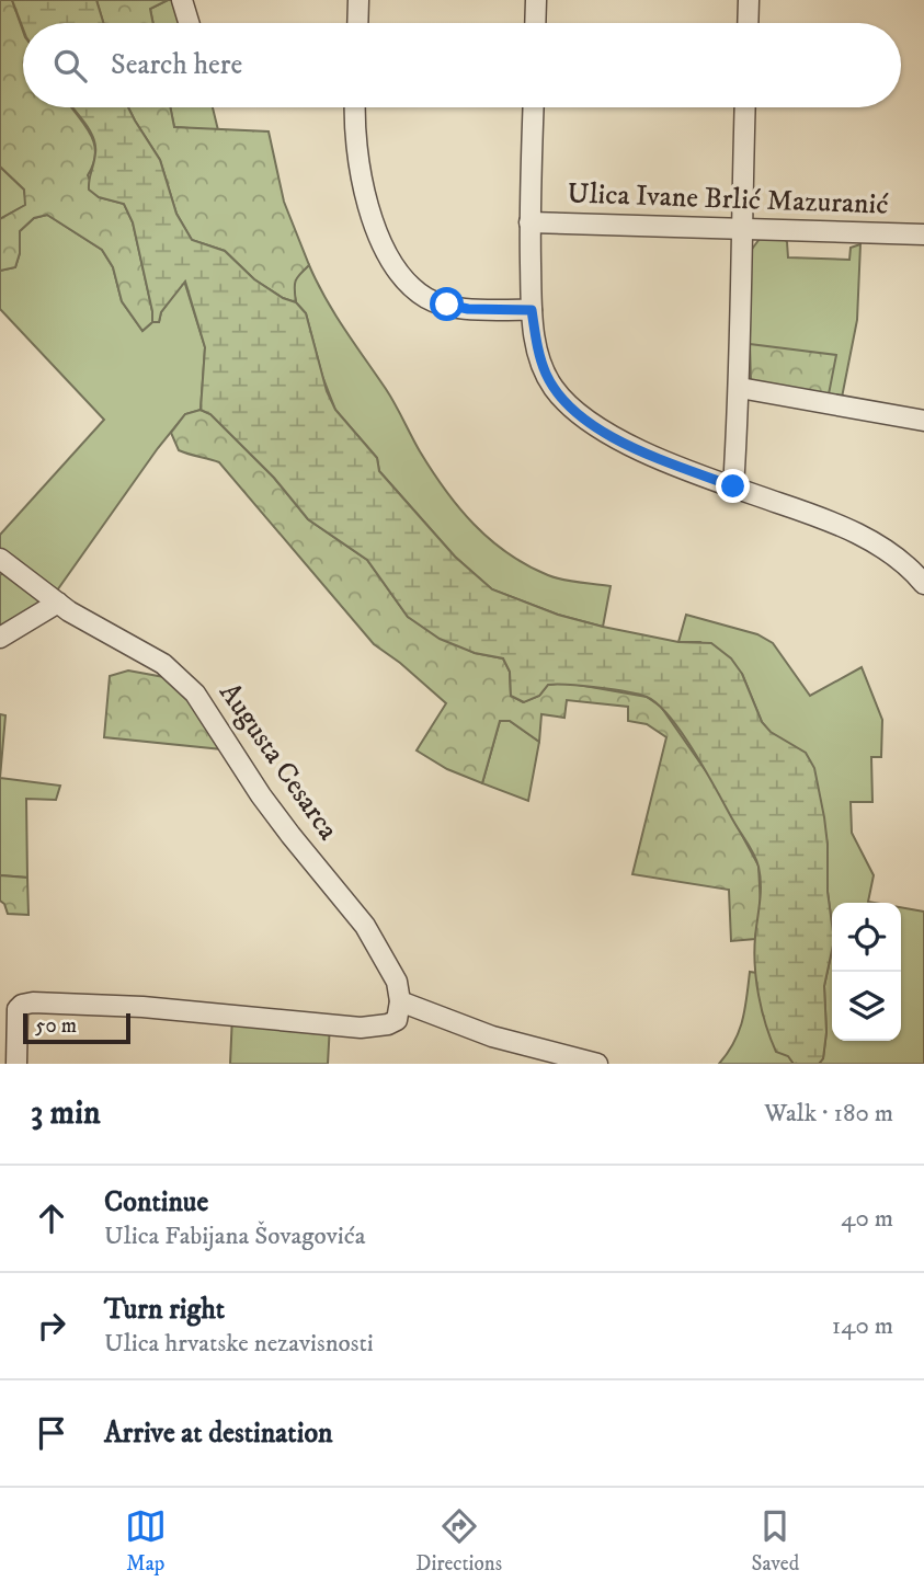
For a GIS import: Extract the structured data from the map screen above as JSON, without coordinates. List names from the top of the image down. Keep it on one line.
{"streets":{"street":["Ulica Ivane Brlić Mazuranić","Augusta Cesarca"]},"scale_bar":"50 m","page":{"search":"Search here","scale":"50 m","heading":["3 min","Walk · 180 m"],"list":[["Continue","Ulica Fabijana Šovagovića","40 m"],["Turn right","Ulica hrvatske nezavisnosti","140 m"],"Arrive at destination"],"nav":["Map","Directions","Saved"]}}
